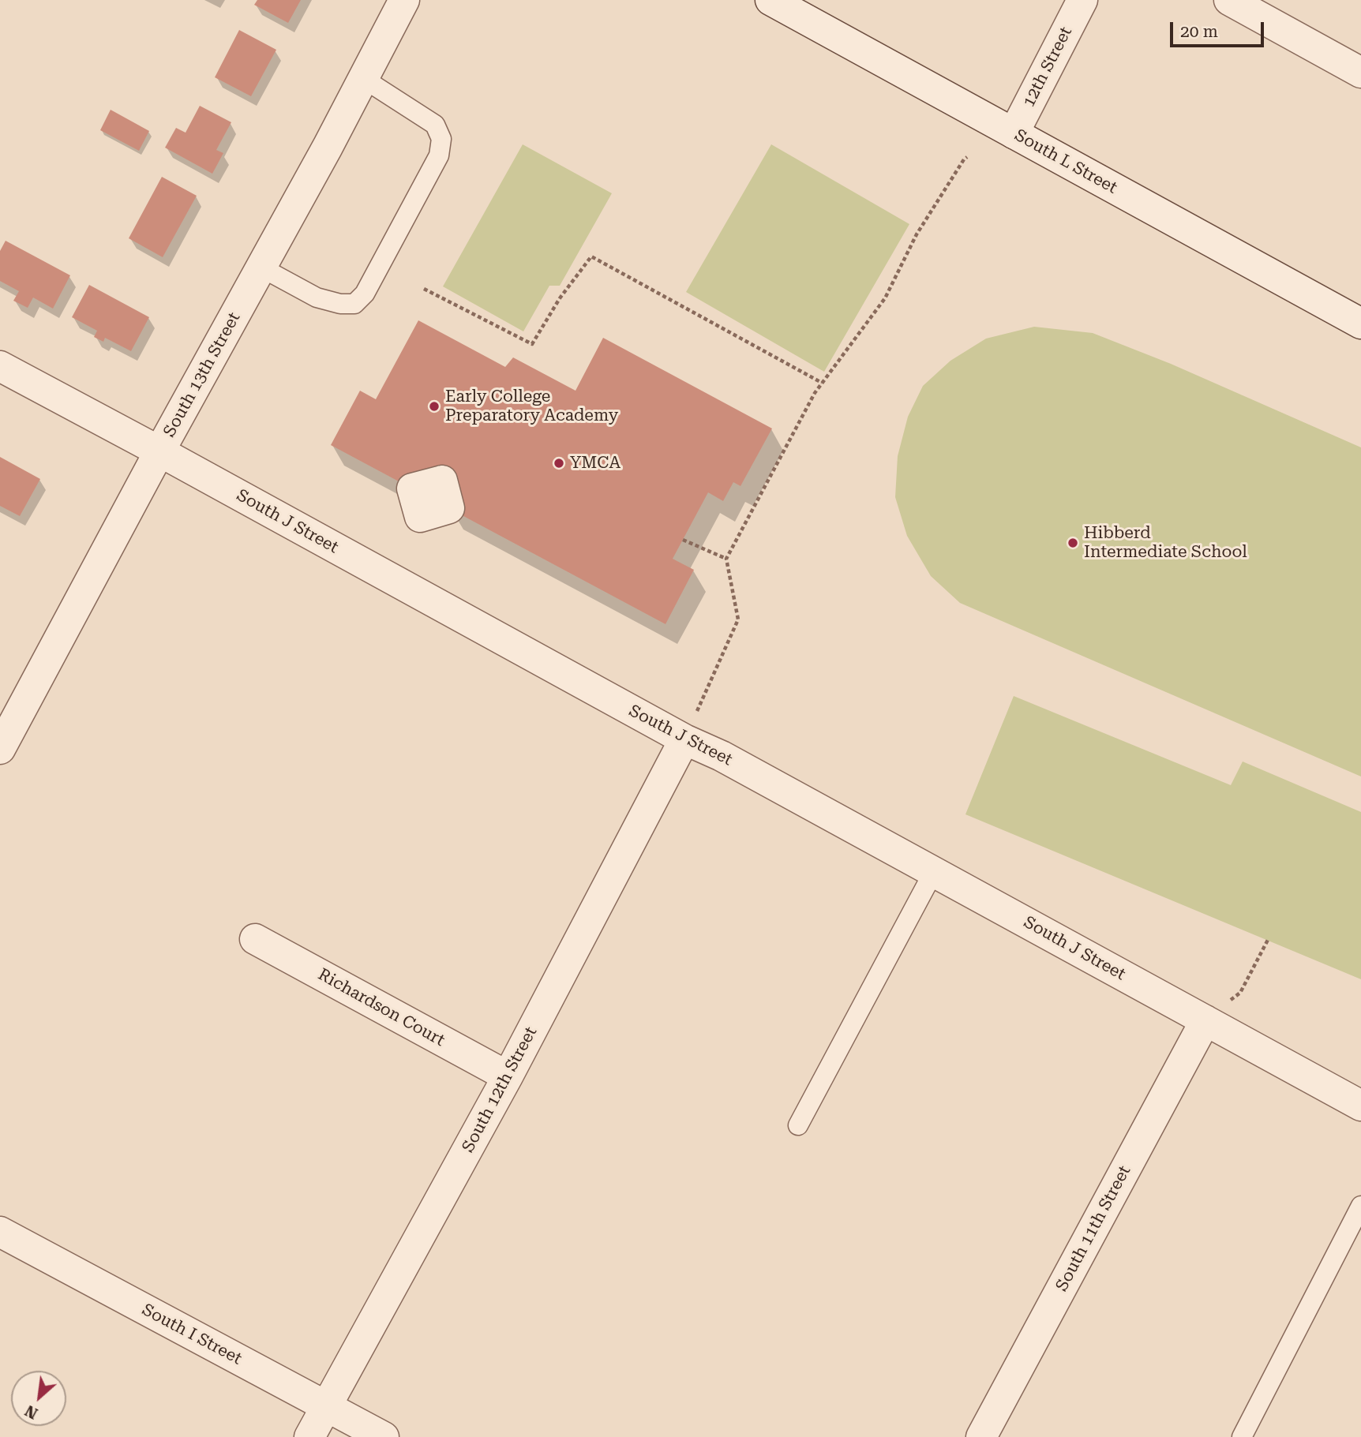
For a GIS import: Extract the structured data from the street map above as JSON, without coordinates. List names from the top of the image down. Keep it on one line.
{"streets":{"street":["12th Street","South L Street","South 13th Street","South J Street","Richardson Court","South 12th Street","South 11th Street","South I Street"]},"crossings":[["12th Street","South L Street"],["South 13th Street","South J Street"],["South J Street","South 12th Street"],["South J Street","South 11th Street"],["Richardson Court","South 12th Street"],["South 12th Street","South I Street"]],"places":["Early College Preparatory Academy","YMCA","Hibberd Intermediate School"],"scale_bar":"20 m","north":"bottom left"}
